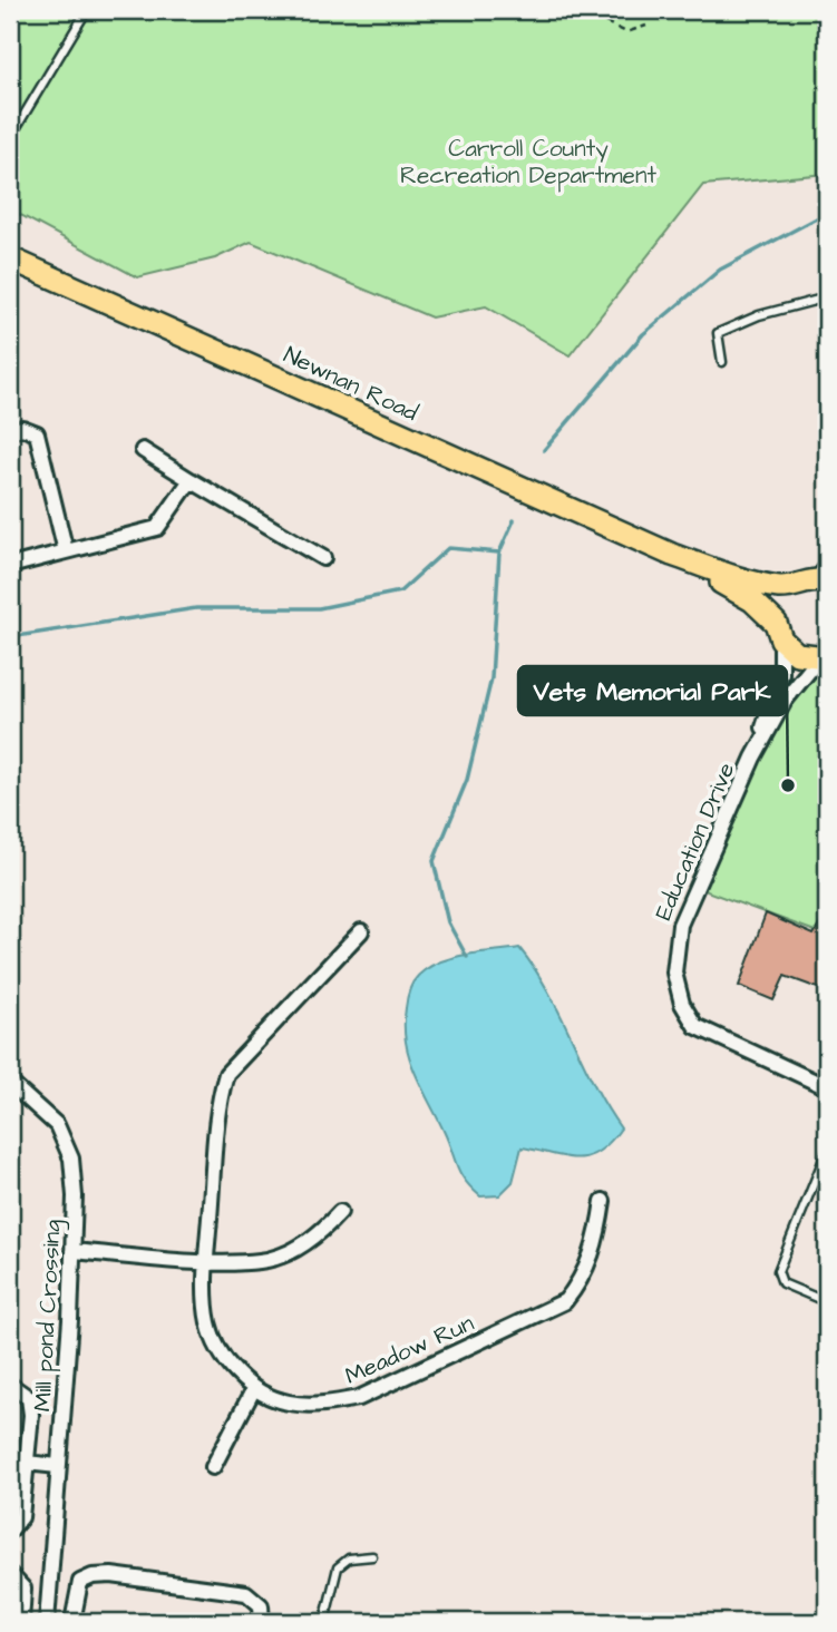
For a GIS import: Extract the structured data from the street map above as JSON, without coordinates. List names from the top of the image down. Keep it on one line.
{"streets":{"main road":["Newnan Road"],"street":["Education Drive","Mill pond Crossing","Meadow Run"]},"crossings":[["Newnan Road","Education Drive"]],"parks":["Carroll County Recreation Department"],"places":["Vets Memorial Park"]}
